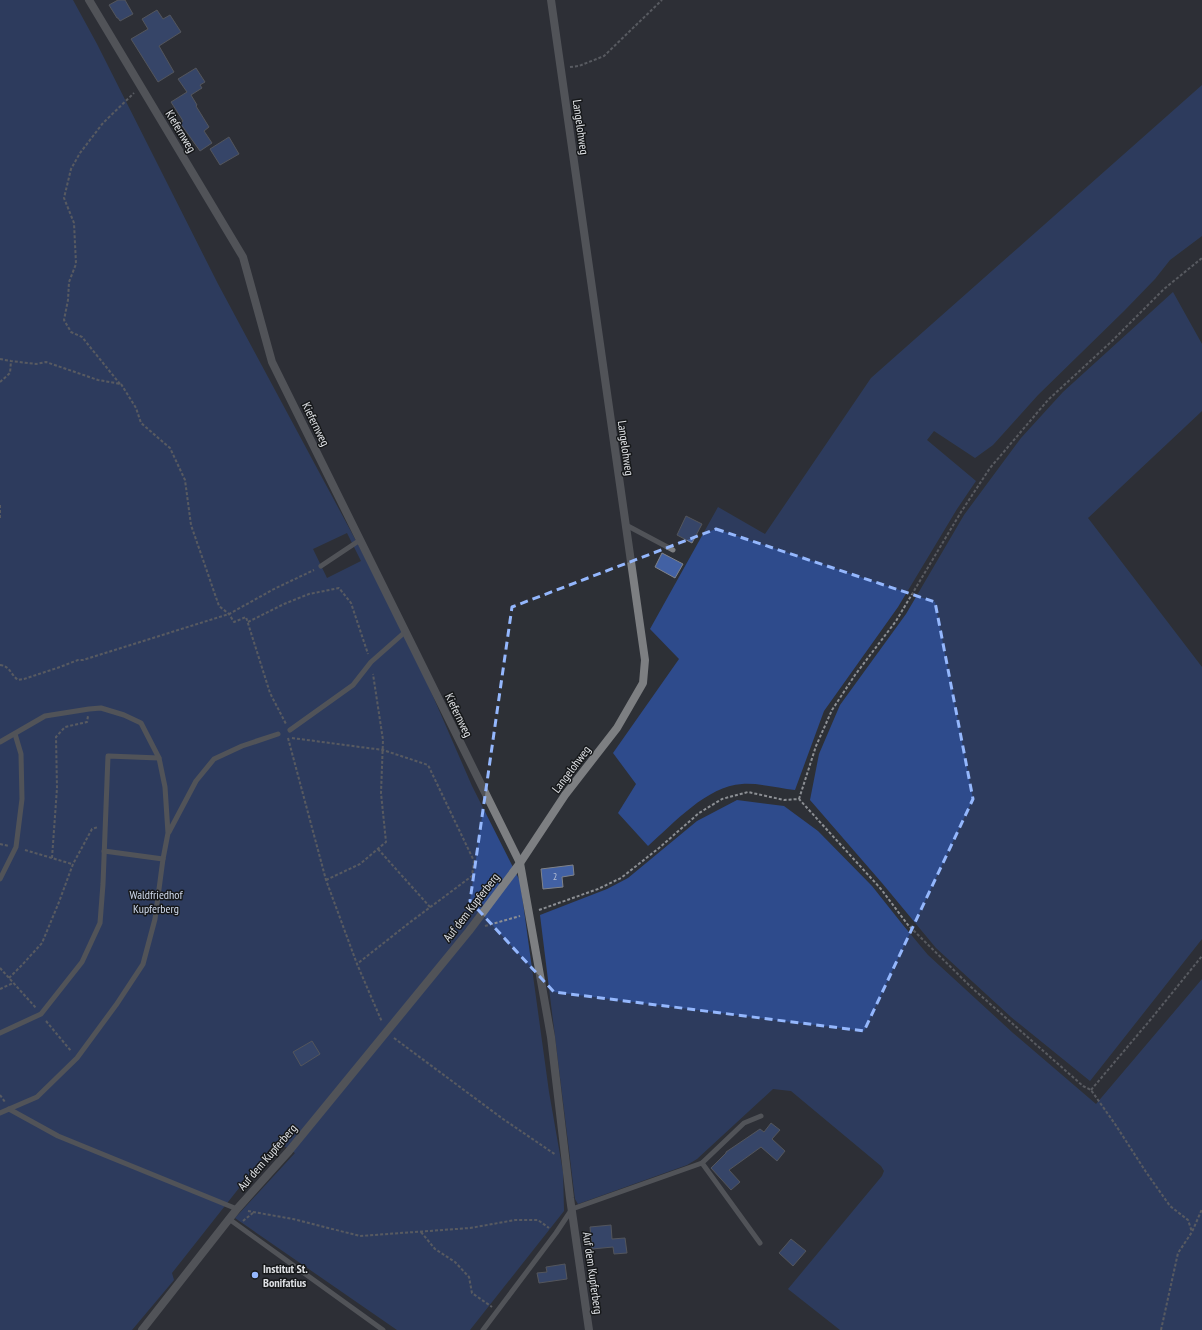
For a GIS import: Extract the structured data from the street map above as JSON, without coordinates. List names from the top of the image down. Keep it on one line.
{"streets":{"street":["Langelohweg","Kiefernweg","Auf dem Kupferberg"]},"crossings":[["Langelohweg","Kiefernweg"],["Langelohweg","Auf dem Kupferberg"],["Kiefernweg","Auf dem Kupferberg"]],"parks":["Waldfriedhof Kupferberg"],"places":["Institut St. Bonifatius"],"house_numbers":["2"]}
